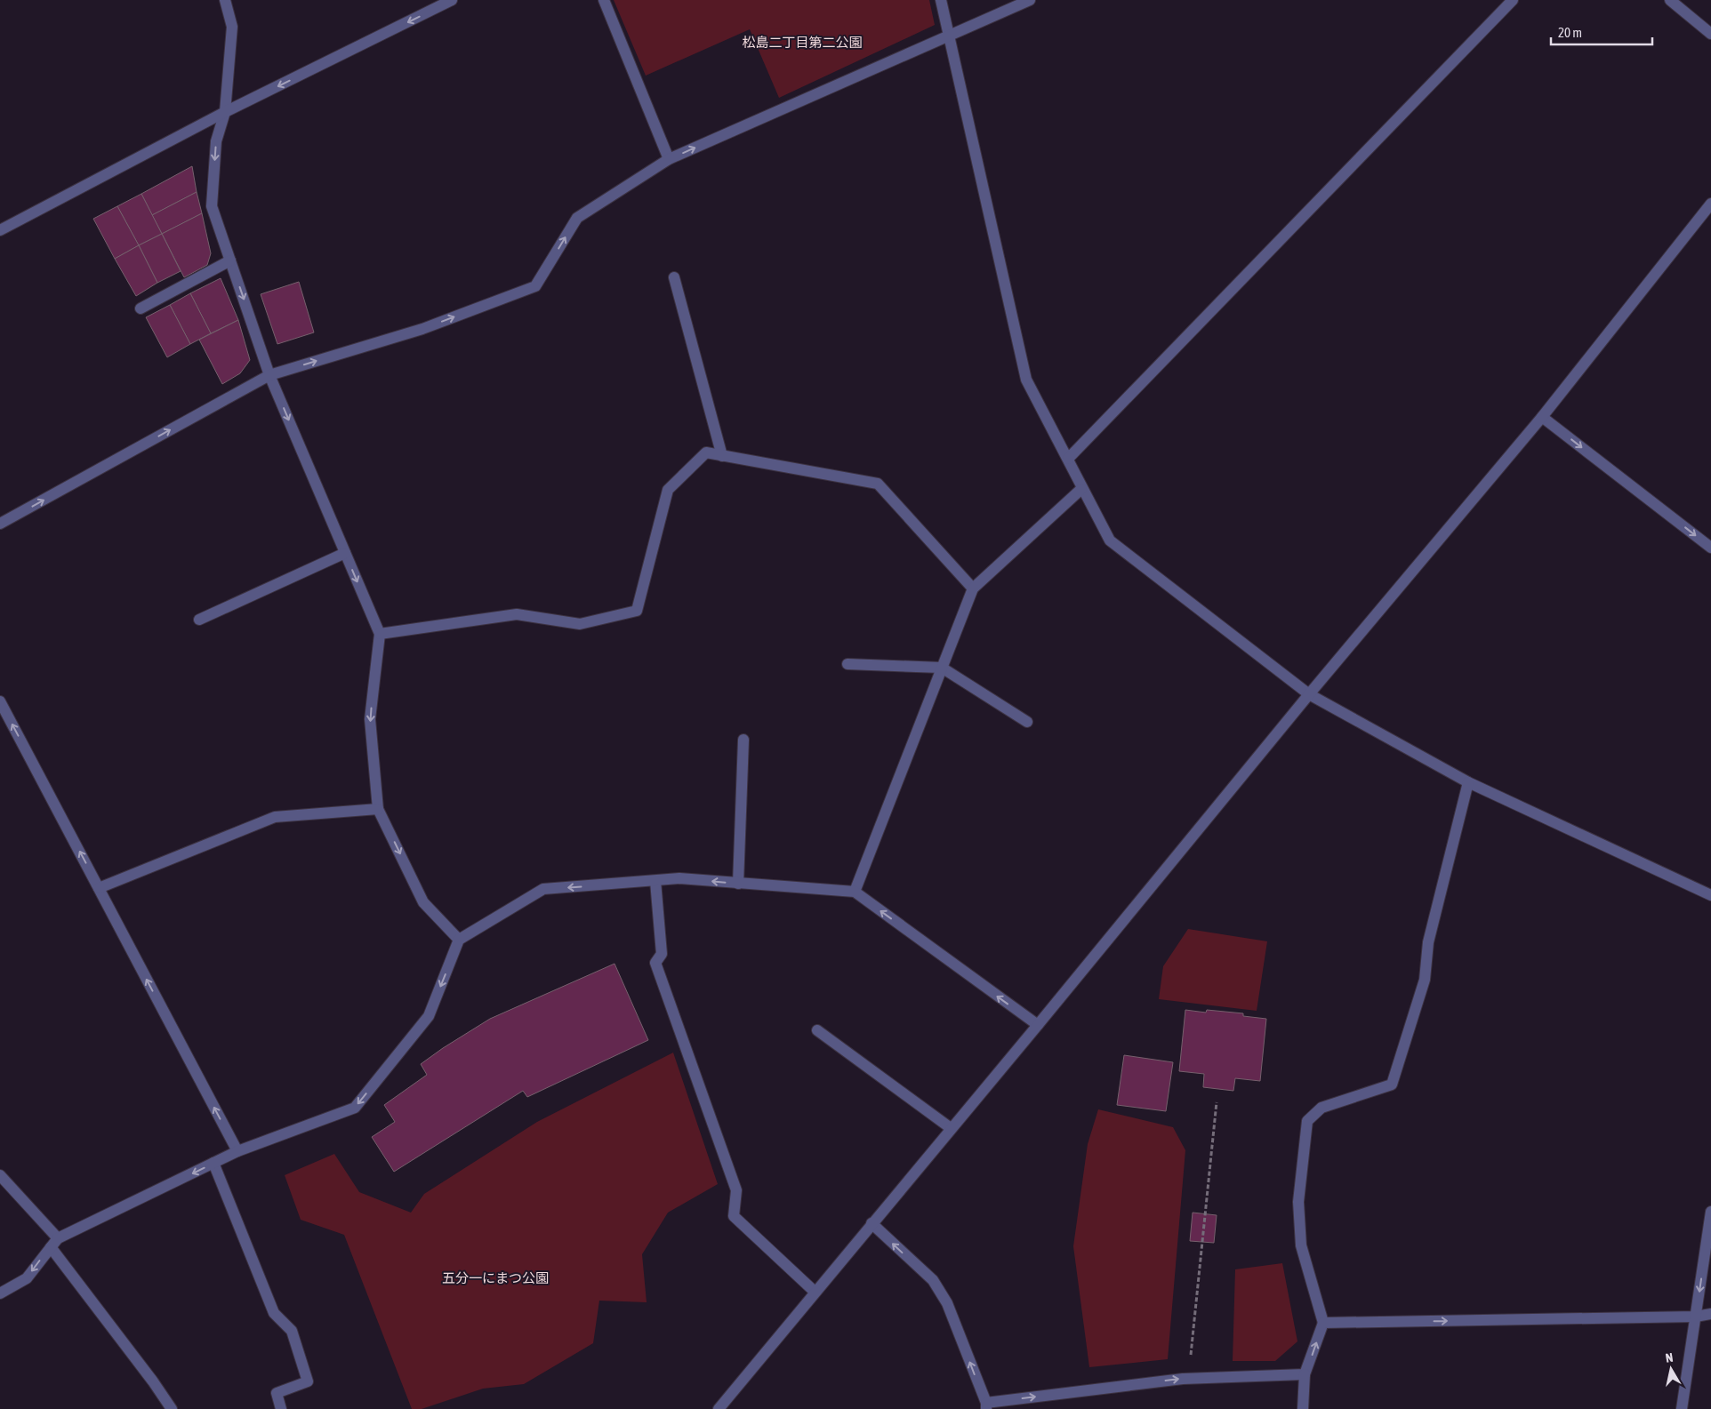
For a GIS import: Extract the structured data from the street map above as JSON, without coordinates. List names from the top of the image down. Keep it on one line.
{"parks":["松島二丁目第二公園","五分一にまつ公園"],"scale_bar":"20 m","north":"top"}
